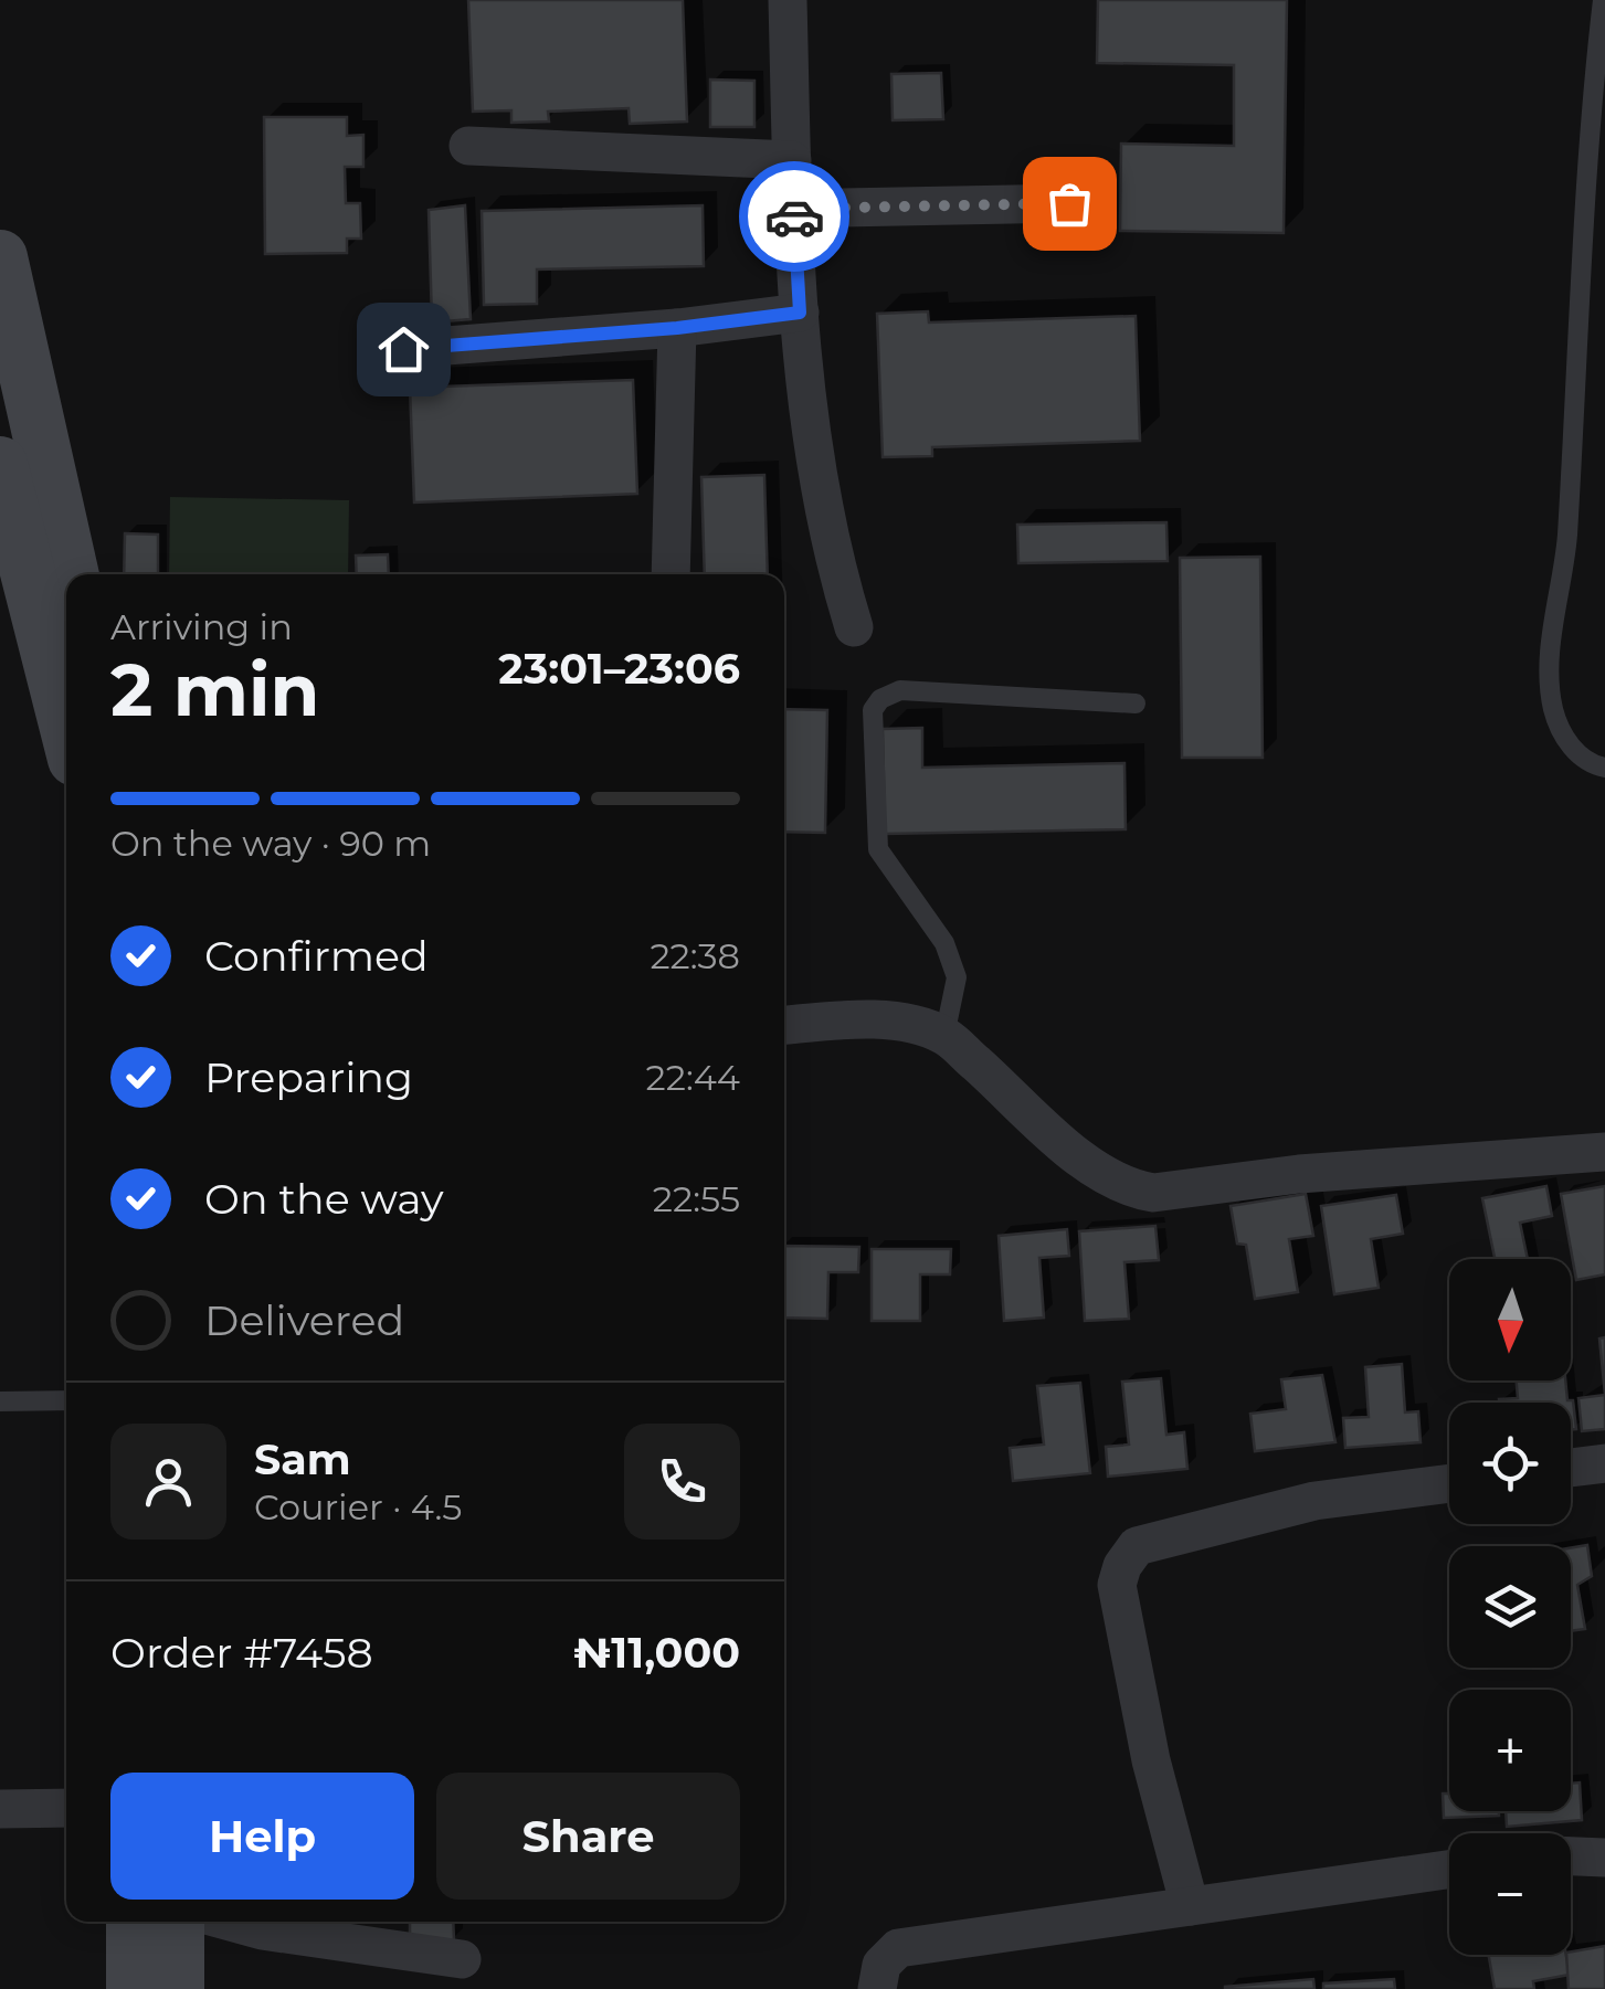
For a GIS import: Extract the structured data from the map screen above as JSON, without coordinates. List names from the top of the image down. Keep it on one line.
{"north":"bottom","page":{"heading":["2 min","Arriving in","23:01–23:06"],"panel":["Sam","Courier · 4.5","Order #7458","₦11,000"],"bar":"On the way · 90 m","list":[["Confirmed","22:38"],["Preparing","22:44"],["On the way","22:55"],"Delivered"],"map_buttons":["+","−"],"buttons":["Help","Share"]}}
